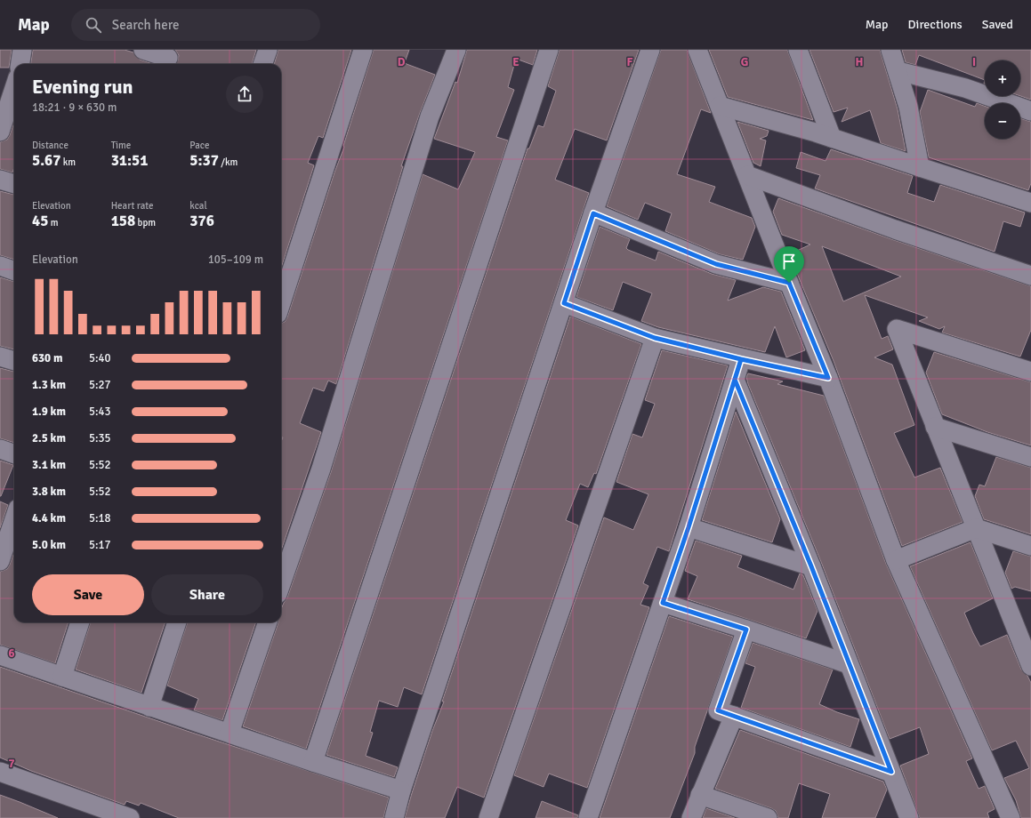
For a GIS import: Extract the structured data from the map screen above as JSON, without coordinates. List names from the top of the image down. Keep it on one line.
{"page":{"header":"Map","search":"Search here","nav":["Map","Directions","Saved"],"map_buttons":["+","−"],"heading":["Evening run","18:21 · 9 × 630 m"],"stats":[["Distance","5.67 km"],["Time","31:51"],["Pace","5:37 /km"],["Elevation","45 m"],["Heart rate","158 bpm"],["kcal","376"]],"chart":["Elevation","105–109 m"],"list":[{"name":"630 m","note":"5:40"},{"name":"1.3 km","note":"5:27"},{"name":"1.9 km","note":"5:43"},{"name":"2.5 km","note":"5:35"},{"name":"3.1 km","note":"5:52"},{"name":"3.8 km","note":"5:52"},{"name":"4.4 km","note":"5:18"},{"name":"5.0 km","note":"5:17"}],"buttons":["Save","Share"]},"grid":{"columns":["D","E","F","G","H","I"],"rows":["6","7"]}}
